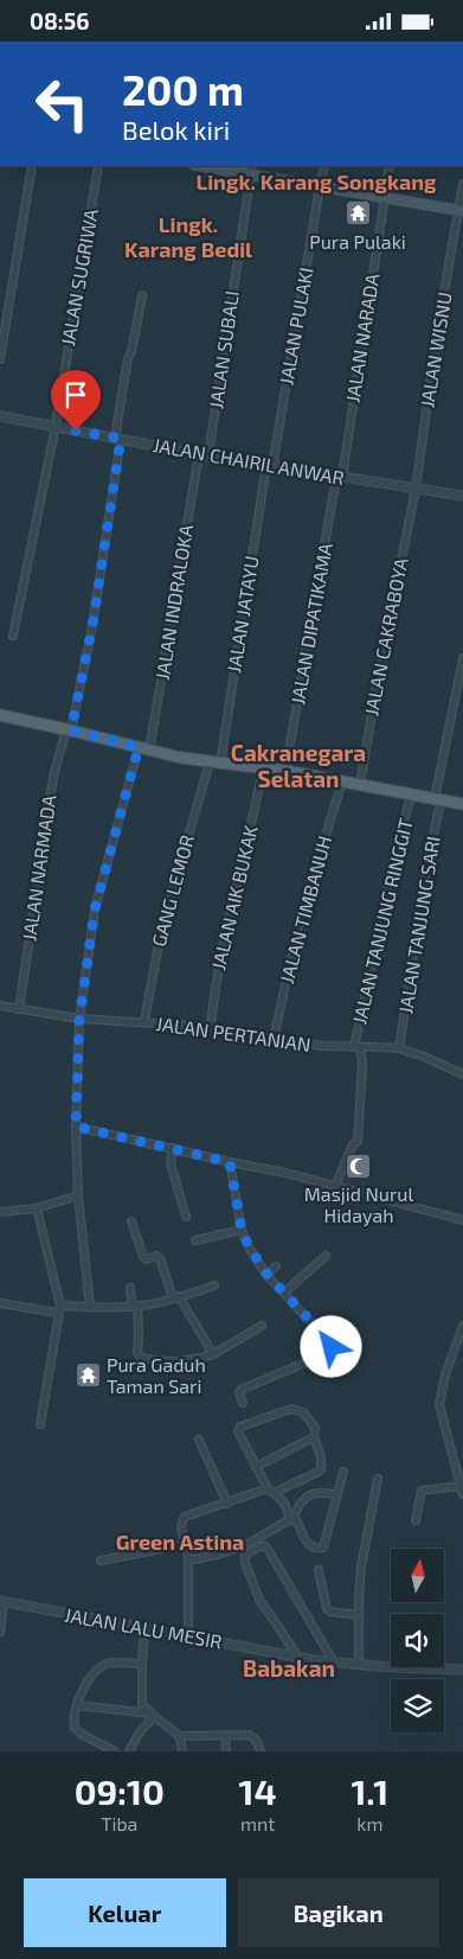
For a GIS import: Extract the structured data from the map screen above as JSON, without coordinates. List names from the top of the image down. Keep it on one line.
{"streets":{"street":["JALAN SUGRIWA","JALAN PULAKI","JALAN NARADA","JALAN SUBALI","JALAN WISNU","JALAN CHAIRIL ANWAR","JALAN INDRALOKA","JALAN JATAYU","JALAN DIPATIKAMA","JALAN CAKRABOYA","JALAN NARMADA","GANG LEMOR","JALAN AIK BUKAK","JALAN TIMBANUH","JALAN TANJUNG RINGGIT","JALAN TANJUNG SARI","JALAN PERTANIAN","JALAN LALU MESIR"]},"crossings":[["JALAN SUGRIWA","JALAN CHAIRIL ANWAR"],["JALAN PULAKI","JALAN CHAIRIL ANWAR"],["JALAN PULAKI","JALAN JATAYU"],["JALAN NARADA","JALAN CHAIRIL ANWAR"],["JALAN NARADA","JALAN DIPATIKAMA"],["JALAN SUBALI","JALAN CHAIRIL ANWAR"],["JALAN WISNU","JALAN CHAIRIL ANWAR"],["JALAN WISNU","JALAN CAKRABOYA"],["JALAN CHAIRIL ANWAR","JALAN INDRALOKA"],["JALAN CHAIRIL ANWAR","JALAN JATAYU"],["JALAN CHAIRIL ANWAR","JALAN DIPATIKAMA"],["JALAN CHAIRIL ANWAR","JALAN CAKRABOYA"],["JALAN CHAIRIL ANWAR","JALAN NARMADA"],["JALAN NARMADA","JALAN PERTANIAN"],["GANG LEMOR","JALAN PERTANIAN"],["JALAN AIK BUKAK","JALAN PERTANIAN"],["JALAN TIMBANUH","JALAN PERTANIAN"],["JALAN TANJUNG RINGGIT","JALAN PERTANIAN"],["JALAN TANJUNG SARI","JALAN PERTANIAN"]],"districts":["Lingk. Karang Songkang","Lingk. Karang Bedil","Cakranegara Selatan","Green Astina","Babakan"],"places":{"temple":["Pura Pulaki","Pura Gaduh Taman Sari"],"mosque":["Masjid Nurul Hidayah"]},"north":"top","page":{"status":"08:56","turn":["200 m","Belok kiri"],"eta":["09:10","Tiba","14","mnt","1.1","km"],"buttons":["Keluar","Bagikan"]}}
